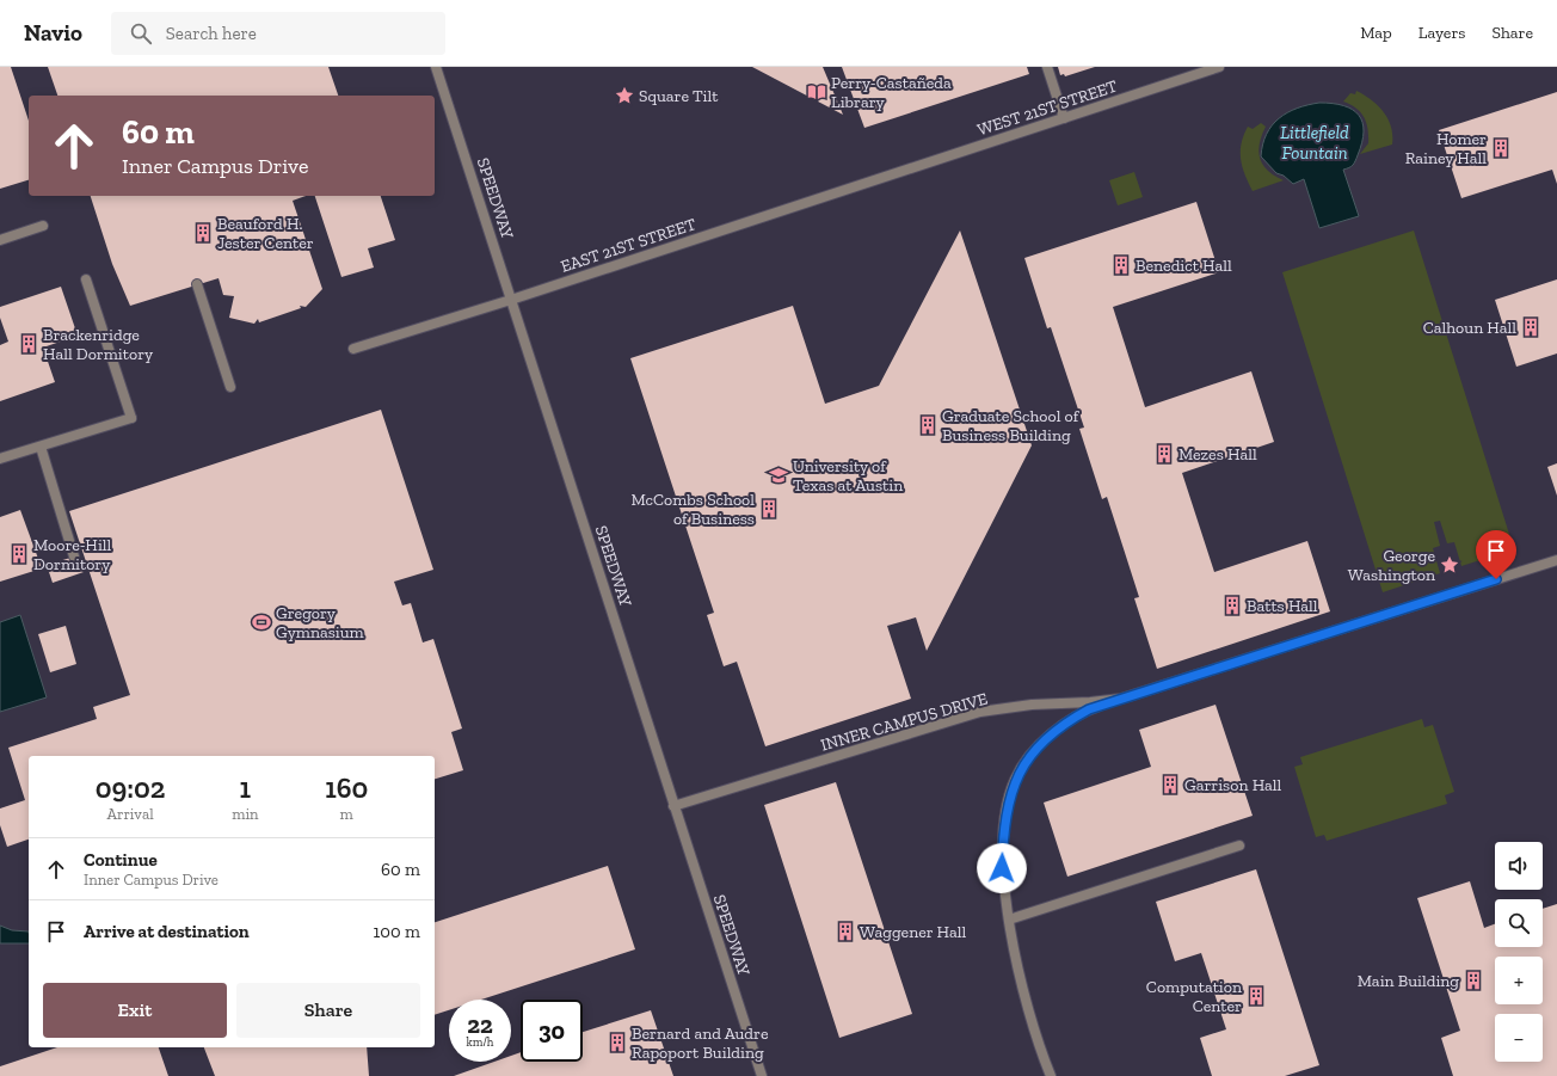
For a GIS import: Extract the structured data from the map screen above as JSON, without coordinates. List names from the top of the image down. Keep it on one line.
{"streets":{"street":["WEST 21ST STREET","SPEEDWAY","EAST 21ST STREET","INNER CAMPUS DRIVE"]},"crossings":[["WEST 21ST STREET","EAST 21ST STREET"],["SPEEDWAY","EAST 21ST STREET"],["SPEEDWAY","INNER CAMPUS DRIVE"]],"water":["Littlefield Fountain"],"places":{"library":["Perry-Castañeda Library"],"place":["Square Tilt","George Washington"],"building":["Homer Rainey Hall","Beauford H. Jester Center","Benedict Hall","Calhoun Hall","Brackenridge Hall Dormitory","Graduate School of Business Building","Mezes Hall","McCombs School of Business","Moore-Hill Dormitory","Batts Hall","Garrison Hall","Waggener Hall","Main Building","Computation Center","Bernard and Audre Rapoport Building"],"school or university":["University of Texas at Austin"],"sports":["Gregory Gymnasium"]},"page":{"header":"Navio","search":"Search here","nav":["Map","Layers","Share"],"turn":["60 m","Inner Campus Drive"],"eta":["09:02","Arrival","1","min","160","m"],"list":[{"name":"Continue","note":"Inner Campus Drive","value":"60 m"},{"name":"Arrive at destination","value":"100 m"}],"map_buttons":["+","−"],"buttons":["Exit","Share"],"speed":"22 km/h","limit":"30"}}
